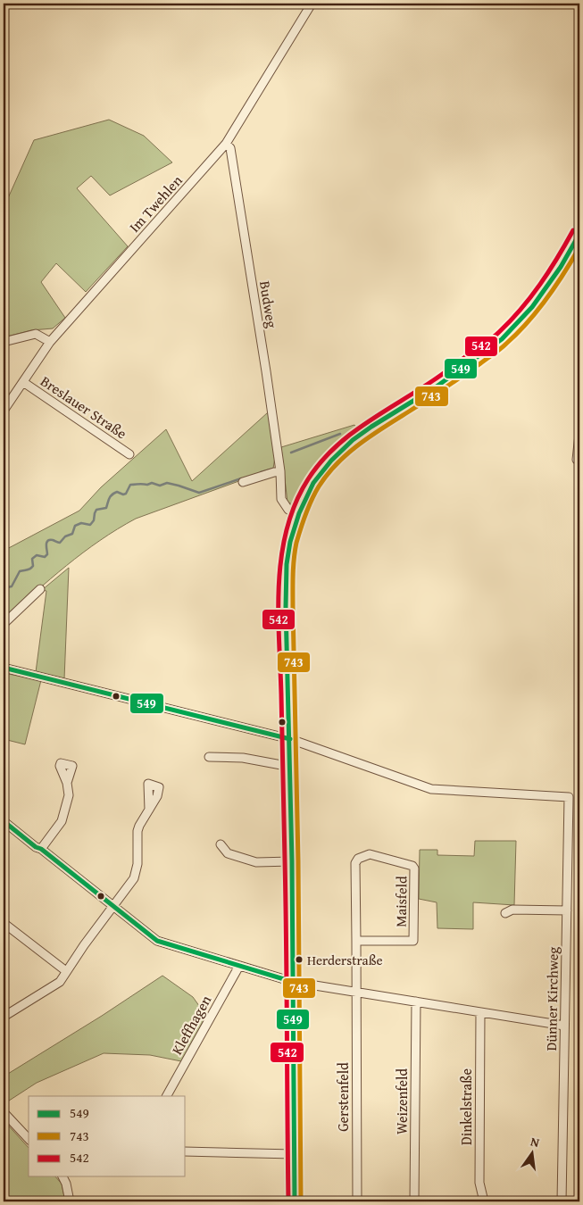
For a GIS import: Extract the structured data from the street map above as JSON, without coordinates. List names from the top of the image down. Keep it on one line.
{"streets":{"street":["Im Twehlen","Budweg","Breslauer Straße","Maisfeld","Dünner Kirchweg","Kleffhagen","Gerstenfeld","Weizenfeld","Dinkelstraße"]},"crossings":[["Im Twehlen","Budweg"],["Im Twehlen","Breslauer Straße"],["Maisfeld","Gerstenfeld"]],"places":["Herderstraße"],"lines":["transit line 542","transit line 549","transit line 743"],"legend":["549","743","542"],"north":"top"}
